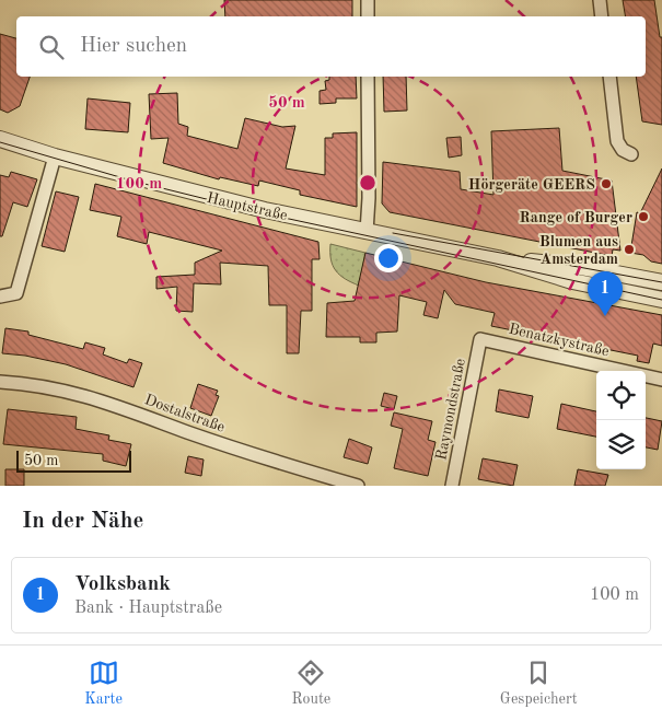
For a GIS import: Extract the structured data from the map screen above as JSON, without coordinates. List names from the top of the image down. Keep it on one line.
{"streets":{"street":["Hauptstraße","Benatzkystraße","Raymondstraße","Dostalstraße"]},"crossings":[["Benatzkystraße","Raymondstraße"]],"places":["Hörgeräte GEERS","Range of Burger","Blumen aus Amsterdam"],"scale_bar":"50 m","page":{"search":"Hier suchen","pins":"1","scale":"50 m","heading":"In der Nähe","list":[{"mark":"1","name":"Volksbank","note":"Bank · Hauptstraße","value":"100 m"}],"nav":["Karte","Route","Gespeichert"]},"rings":["50 m","100 m"]}
